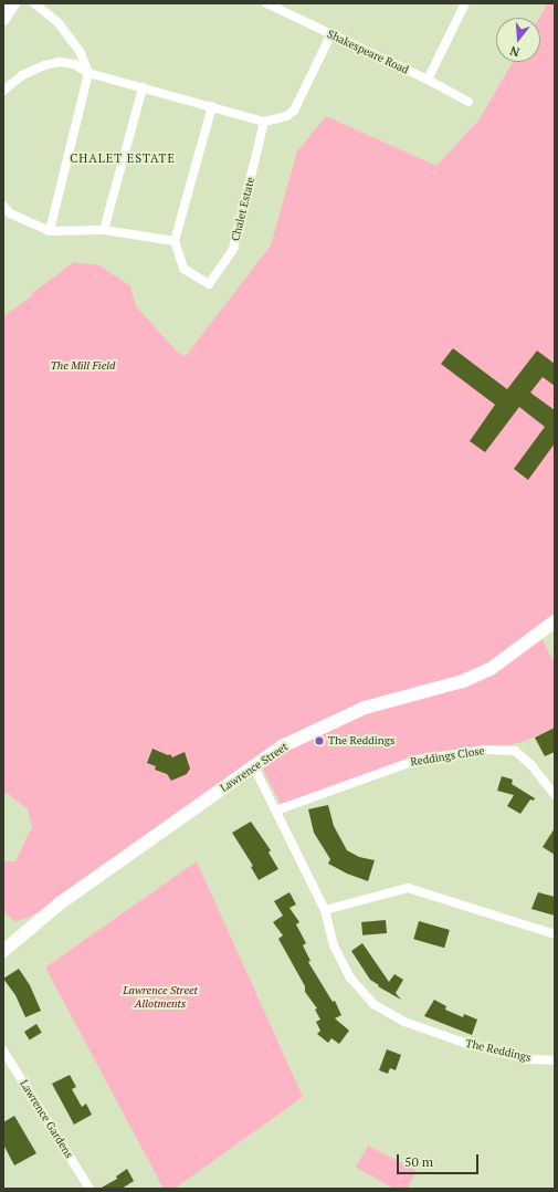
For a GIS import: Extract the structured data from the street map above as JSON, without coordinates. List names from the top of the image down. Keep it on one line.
{"streets":{"street":["Shakespeare Road","Chalet Estate","Reddings Close","Lawrence Street","The Reddings","Lawrence Gardens"]},"crossings":[["Reddings Close","The Reddings"],["Lawrence Street","The Reddings"]],"districts":["CHALET ESTATE"],"parks":["The Mill Field","Lawrence Street Allotments"],"places":["The Reddings"],"scale_bar":"50 m","north":"bottom"}
